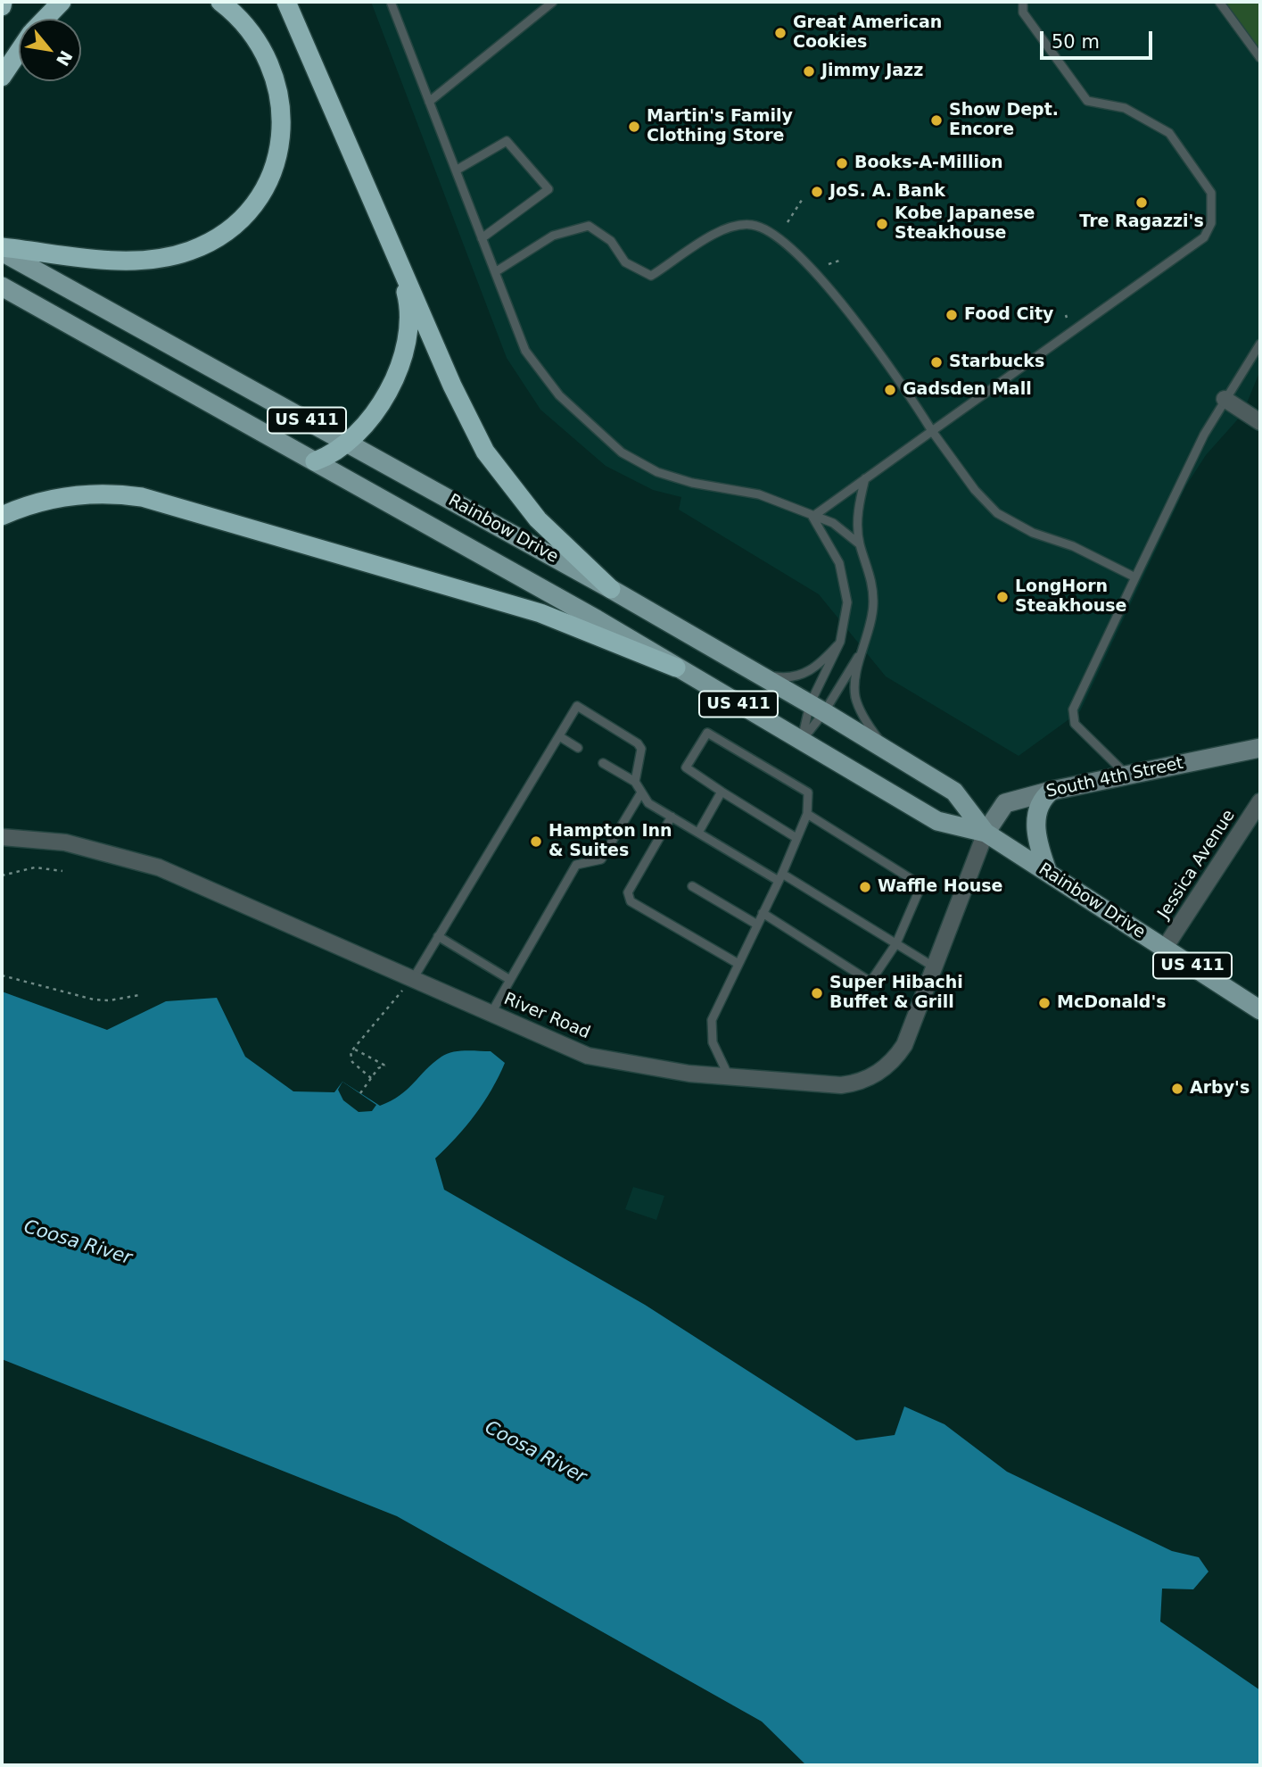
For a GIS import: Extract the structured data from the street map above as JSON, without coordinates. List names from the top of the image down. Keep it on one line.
{"streets":{"main road":["US 411","Rainbow Drive"],"street":["South 4th Street","Jessica Avenue","River Road"]},"crossings":[["Rainbow Drive","South 4th Street"],["Rainbow Drive","Jessica Avenue"],["Rainbow Drive","River Road"],["South 4th Street","River Road"]],"water":["Coosa River"],"places":["Great American Cookies","Jimmy Jazz","Show Dept. Encore","Martin's Family Clothing Store","Books-A-Million","JoS. A. Bank","Tre Ragazzi's","Kobe Japanese Steakhouse","Food City","Starbucks","Gadsden Mall","LongHorn Steakhouse","Hampton Inn & Suites","Waffle House","Super Hibachi Buffet & Grill","McDonald's","Arby's"],"scale_bar":"50 m","north":"bottom right"}
